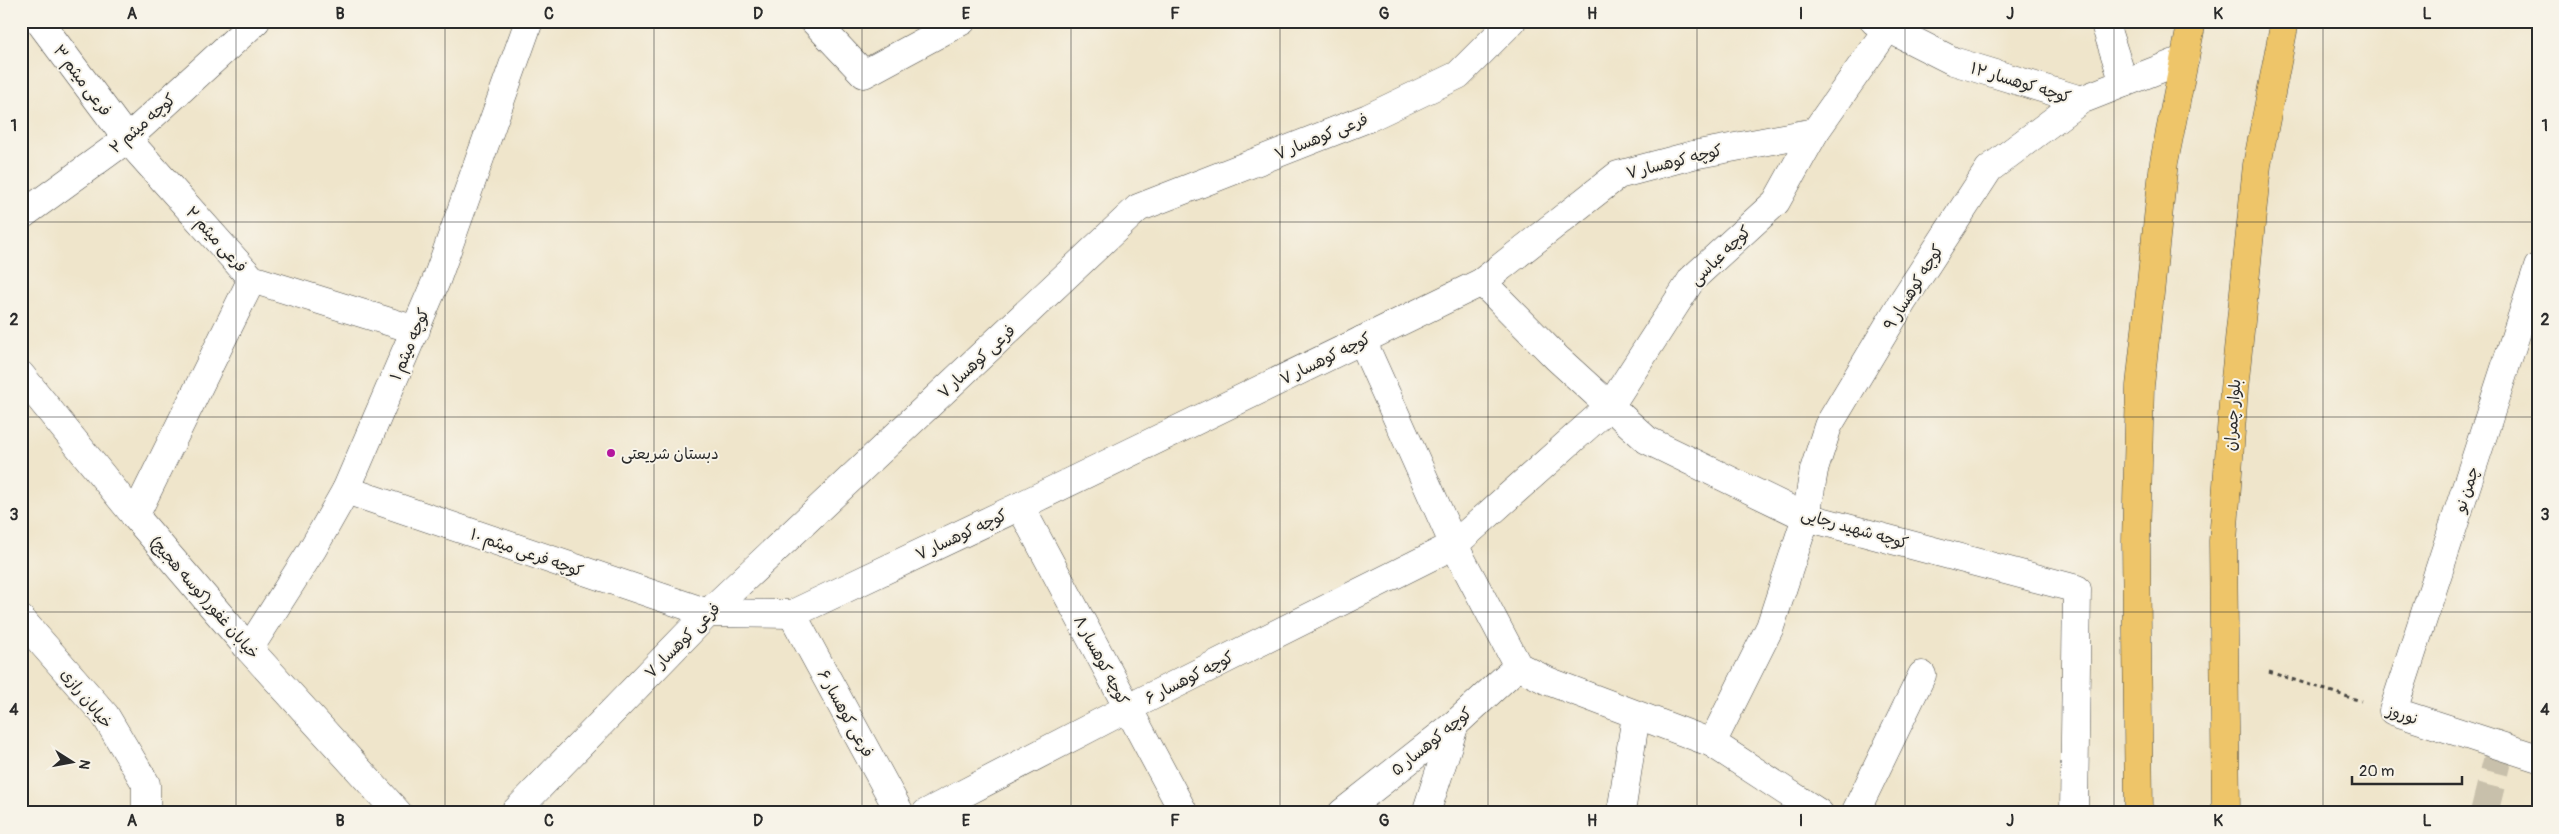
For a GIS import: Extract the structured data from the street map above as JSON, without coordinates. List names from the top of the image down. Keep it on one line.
{"streets":{"main road":["بلوار چمران"],"street":["فرعی میثم ۳","کوچه کوهسار ۱۲","کوچه میثم ۲","فرعی کوهسار ۷","کوچه کوهسار ۷","فرعی میثم ۲","کوچه عباسی","کوچه کوهسار ۹","کوچه میثم ۱","چمن نو","کوچه شهید رجایی","کوچه فرعی میثم ۱۰","خیابان غفور(کوسه هجیج)","کوچه کوهسار ۸","کوچه کوهسار ۶","خیابان رازی","فرعی کوهسار ۶","نوروز","کوچه کوهسار ۵"]},"crossings":[["فرعی میثم ۳","کوچه میثم ۲"],["فرعی میثم ۳","فرعی میثم ۲"],["کوچه کوهسار ۱۲","کوچه کوهسار ۹"],["کوچه میثم ۲","فرعی میثم ۲"],["فرعی کوهسار ۷","کوچه کوهسار ۷"],["فرعی کوهسار ۷","کوچه فرعی میثم ۱۰"],["کوچه کوهسار ۷","کوچه عباسی"],["کوچه کوهسار ۷","کوچه شهید رجایی"],["کوچه کوهسار ۷","کوچه فرعی میثم ۱۰"],["کوچه کوهسار ۷","کوچه کوهسار ۸"],["کوچه کوهسار ۷","فرعی کوهسار ۶"],["فرعی میثم ۲","کوچه میثم ۱"],["کوچه عباسی","کوچه شهید رجایی"],["کوچه عباسی","کوچه کوهسار ۶"],["کوچه کوهسار ۹","کوچه شهید رجایی"],["کوچه میثم ۱","کوچه فرعی میثم ۱۰"],["کوچه میثم ۱","خیابان غفور(کوسه هجیج)"],["چمن نو","نوروز"],["کوچه کوهسار ۸","کوچه کوهسار ۶"]],"places":["دبستان شریعتی"],"scale_bar":"20 m","north":"right","grid":{"columns":["A","B","C","D","E","F","G","H","I","J","K","L"],"rows":["1","2","3","4"]}}
